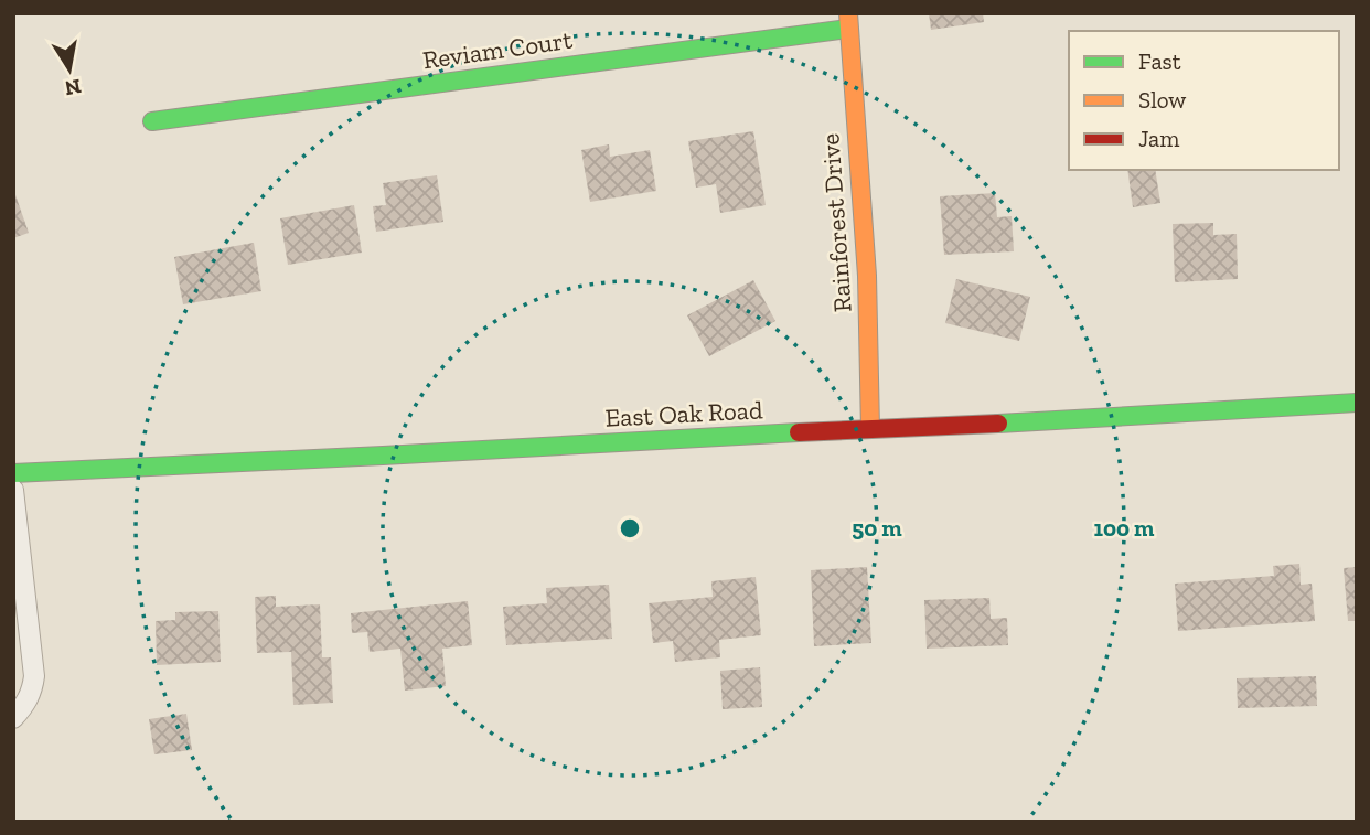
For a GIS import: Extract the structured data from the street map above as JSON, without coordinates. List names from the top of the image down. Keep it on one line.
{"streets":{"street":["Reviam Court","Rainforest Drive","East Oak Road"]},"crossings":[["Reviam Court","Rainforest Drive"],["Rainforest Drive","East Oak Road"]],"legend":["Fast","Slow","Jam"],"north":"bottom","rings":["50 m","100 m"]}
